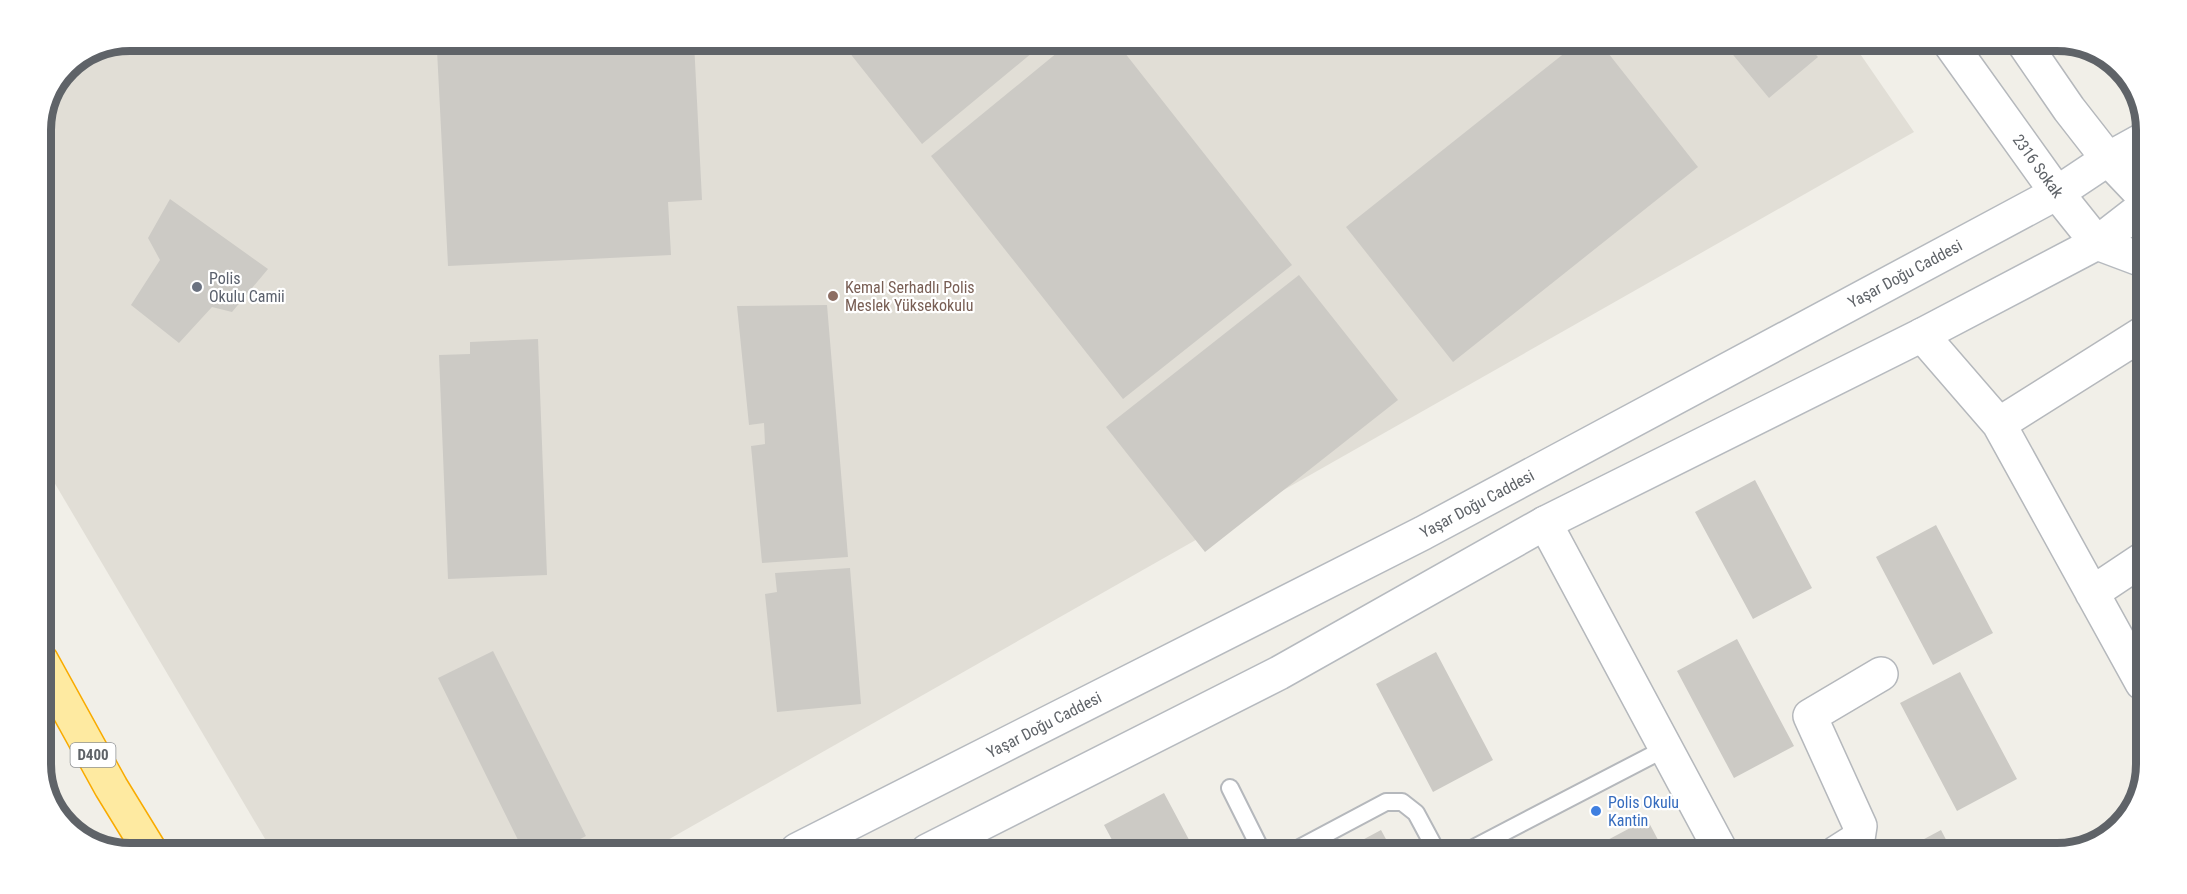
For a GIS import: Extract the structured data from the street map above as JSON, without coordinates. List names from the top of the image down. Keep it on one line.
{"streets":{"highway":["D400"],"main road":["2316 Sokak","Yaşar Doğu Caddesi"]},"crossings":[["2316 Sokak","Yaşar Doğu Caddesi"]],"places":["Polis Okulu Camii","Kemal Serhadlı Polis Meslek Yüksekokulu","Polis Okulu Kantin"]}
